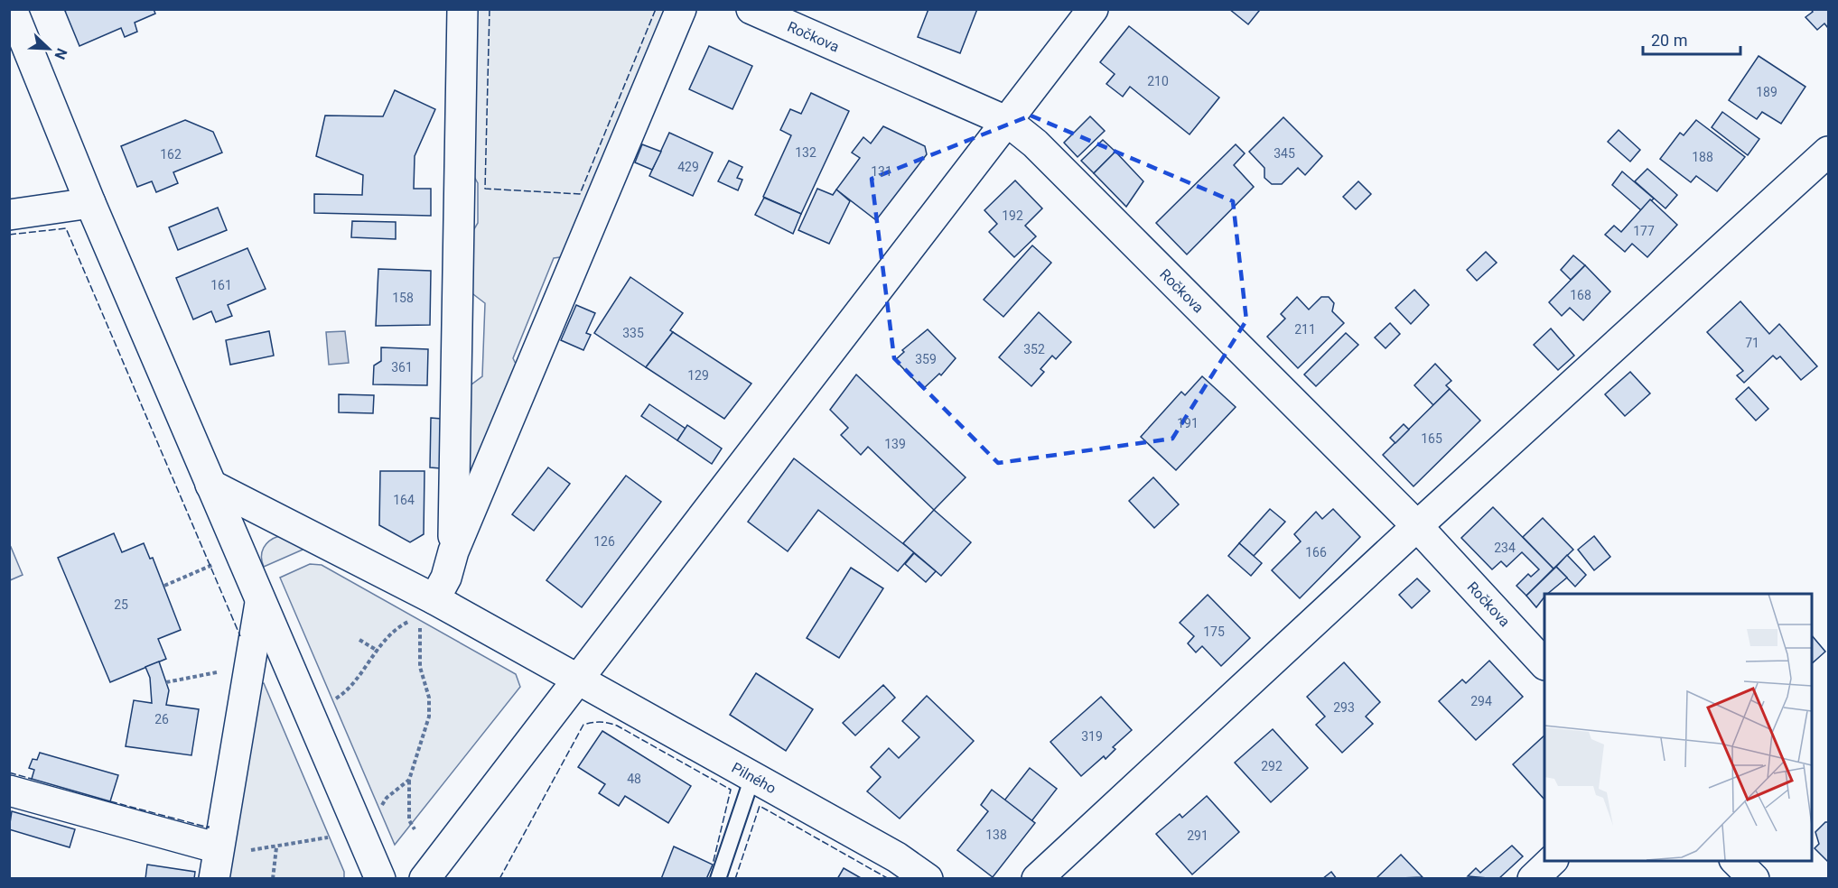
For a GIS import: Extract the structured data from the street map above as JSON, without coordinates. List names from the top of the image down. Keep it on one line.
{"streets":{"street":["Ročkova","Pilného"]},"house_numbers":["210","189","132","345","162","188","429","131","192","177","161","168","158","211","335","71","352","359","361","129","191","165","139","164","126","234","166","25","175","294","293","26","319","292","48","138","291"],"scale_bar":"20 m","north":"bottom right"}
